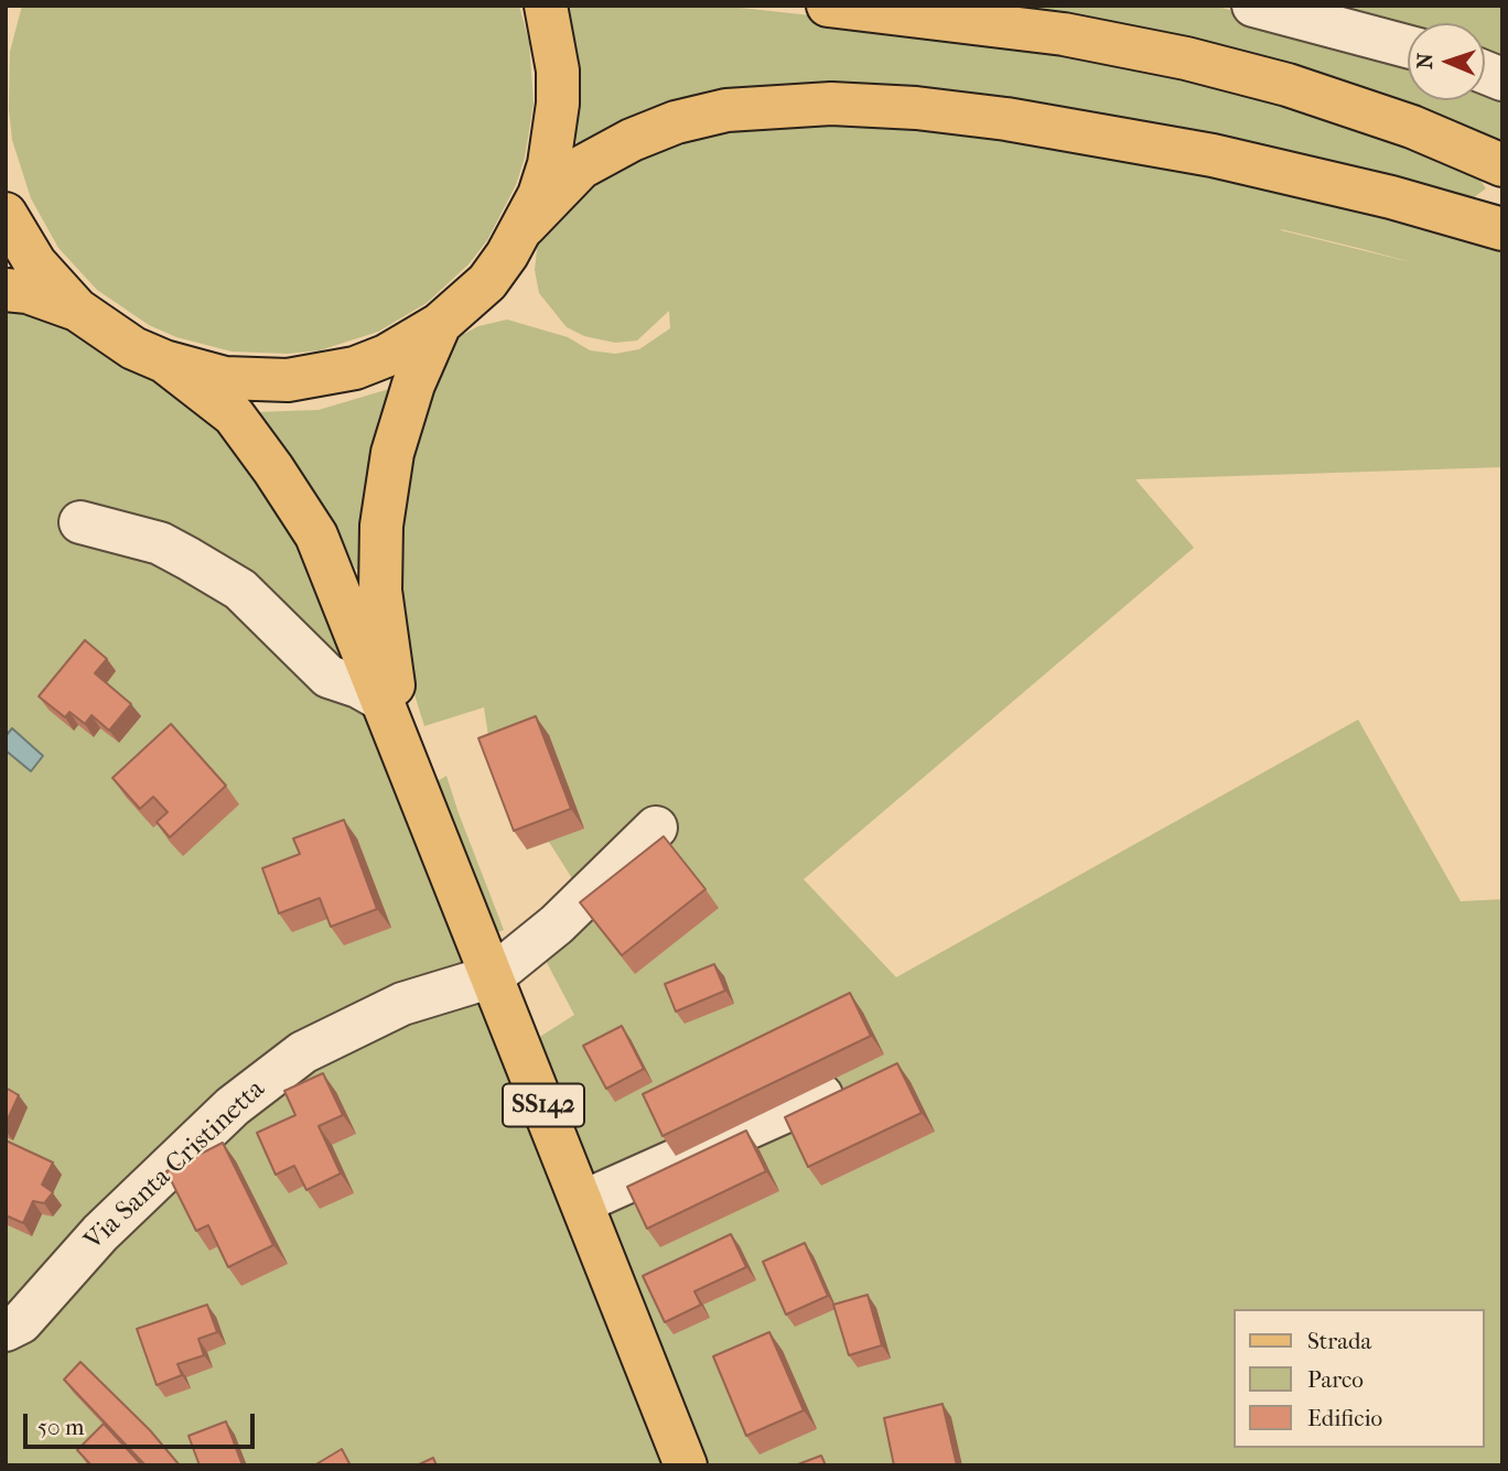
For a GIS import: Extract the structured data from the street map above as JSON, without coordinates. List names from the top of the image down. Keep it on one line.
{"streets":{"main road":["SS142"],"street":["Via Santa Cristinetta"]},"crossings":[["SS142","Via Santa Cristinetta"]],"legend":["Strada","Parco","Edificio"],"scale_bar":"50 m","north":"left"}
